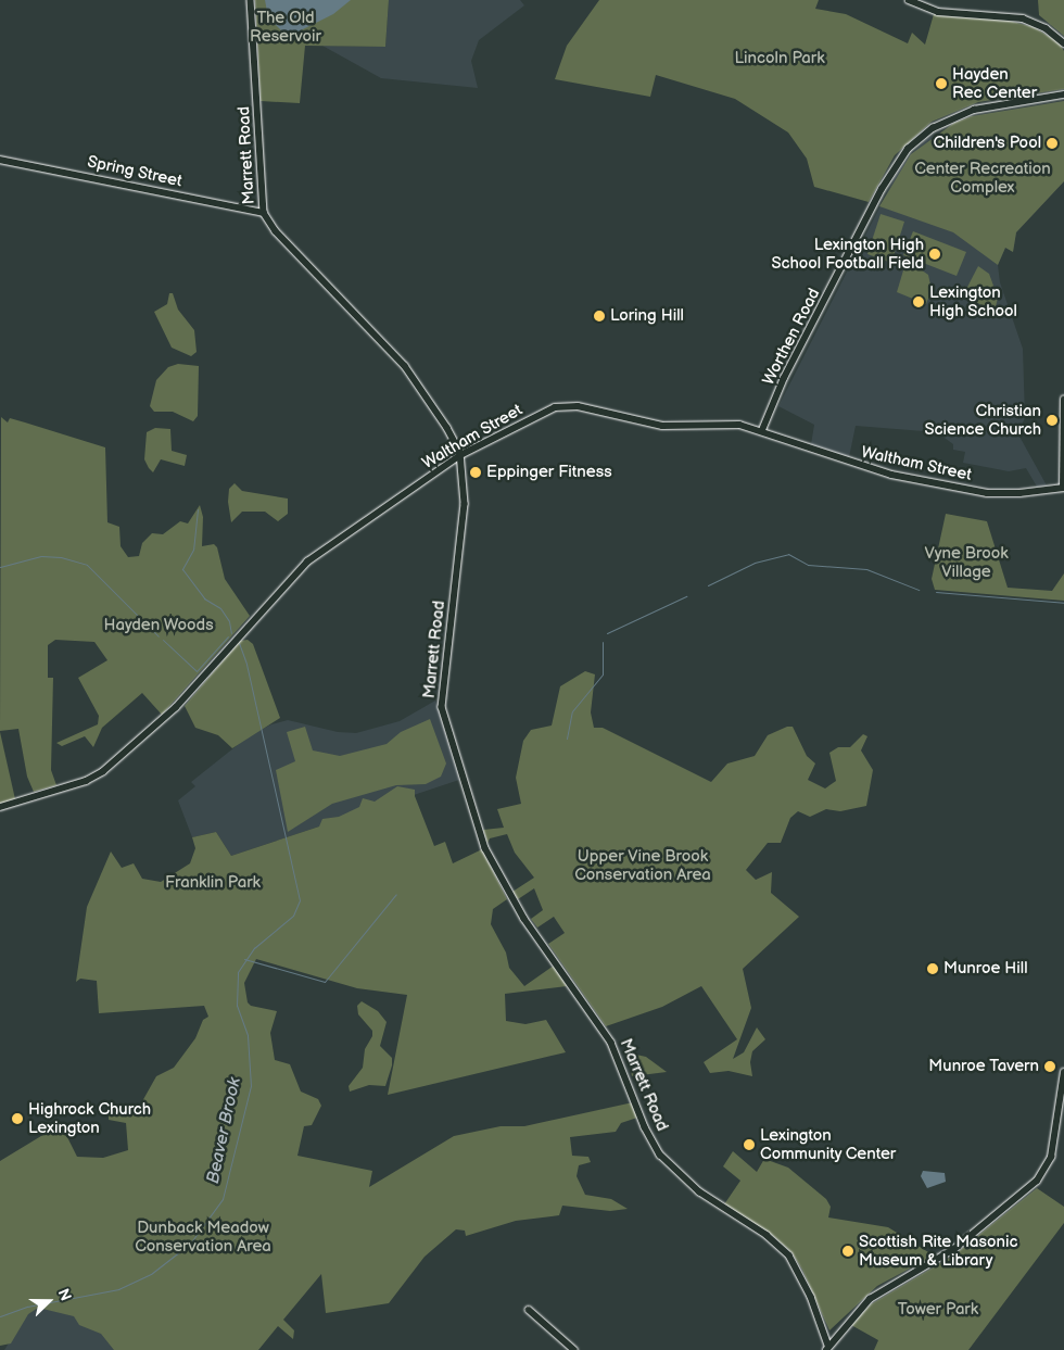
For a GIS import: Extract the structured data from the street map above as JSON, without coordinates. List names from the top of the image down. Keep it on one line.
{"streets":{"main road":["Marrett Road","Spring Street","Worthen Road","Waltham Street"]},"crossings":[["Marrett Road","Spring Street"],["Marrett Road","Waltham Street"],["Worthen Road","Waltham Street"]],"water":["Beaver Brook"],"parks":["The Old Reservoir","Lincoln Park","Center Recreation Complex","Vyne Brook Village","Hayden Woods","Upper Vine Brook Conservation Area","Franklin Park","Dunback Meadow Conservation Area","Tower Park"],"places":["Hayden Rec Center","Children's Pool","Lexington High School Football Field","Lexington High School","Loring Hill","Christian Science Church","Eppinger Fitness","Munroe Hill","Munroe Tavern","Highrock Church Lexington","Lexington Community Center","Scottish Rite Masonic Museum & Library"],"north":"right"}
